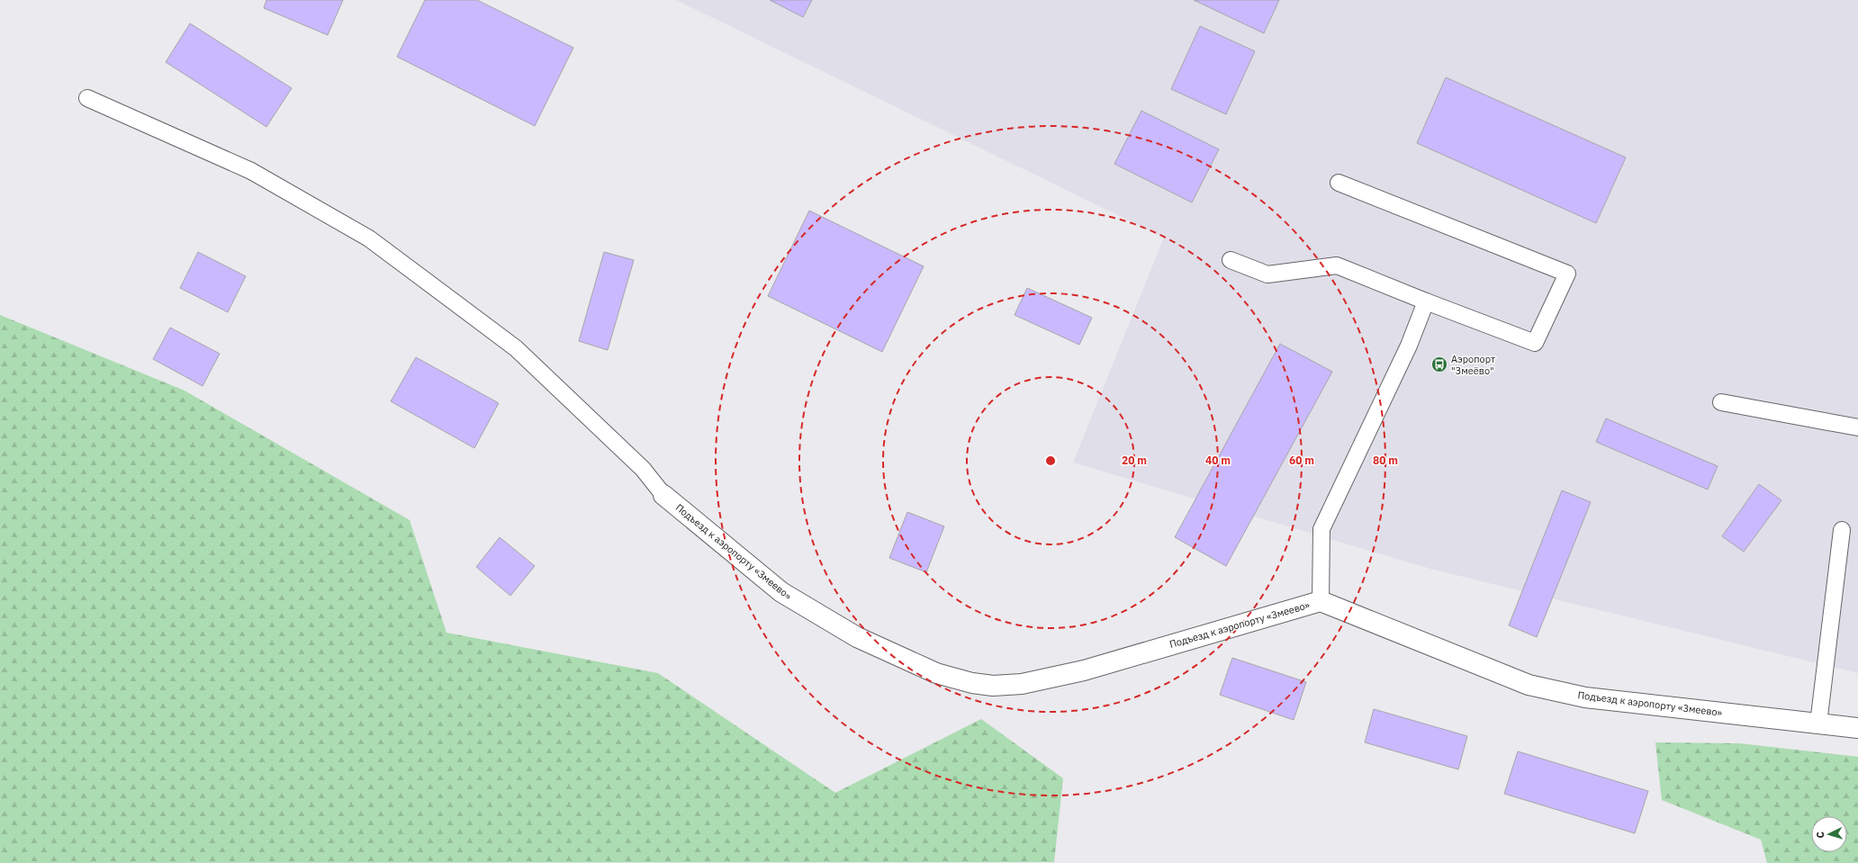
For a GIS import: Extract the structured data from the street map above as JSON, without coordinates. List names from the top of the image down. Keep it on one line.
{"streets":{"street":["Подъезд к аэропорту «Змеево»"]},"places":{"bus stop":["Аэропорт \"Змеёво\""]},"north":"left","rings":["20 m","40 m","60 m","80 m"]}
